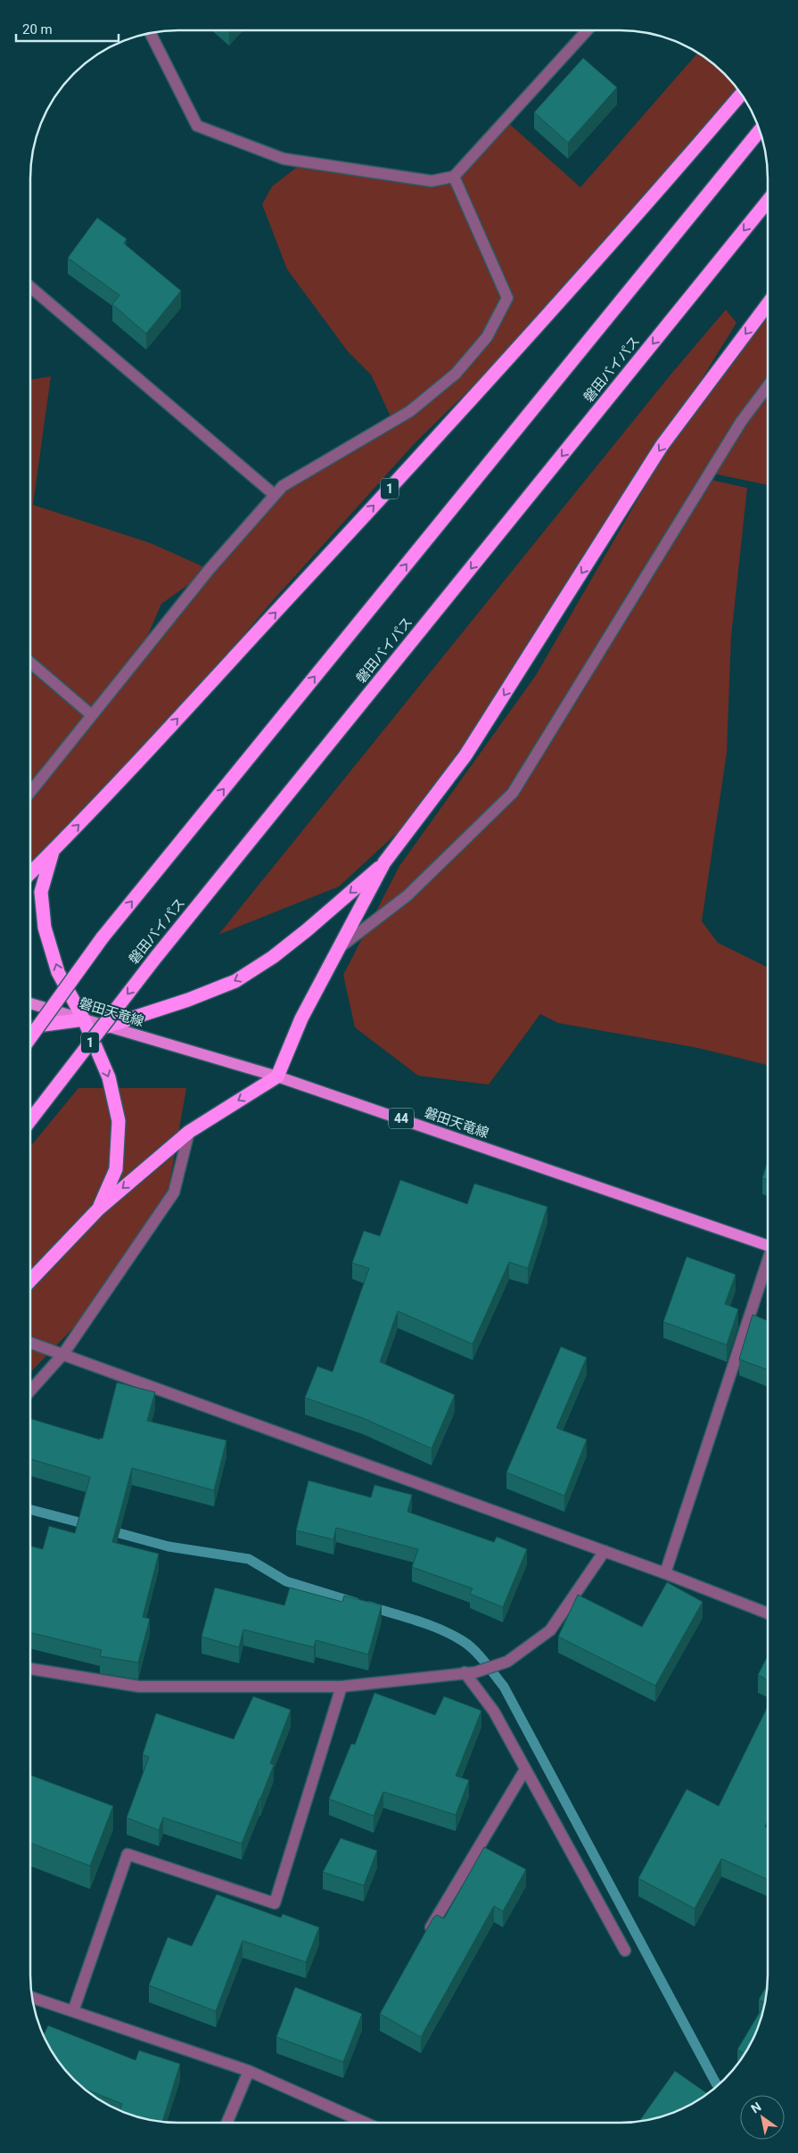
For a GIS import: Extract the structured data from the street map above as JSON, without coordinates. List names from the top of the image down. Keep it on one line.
{"streets":{"highway":["磐田バイパス","1"],"main road":["磐田天竜線","44"]},"scale_bar":"20 m","north":"top left"}
